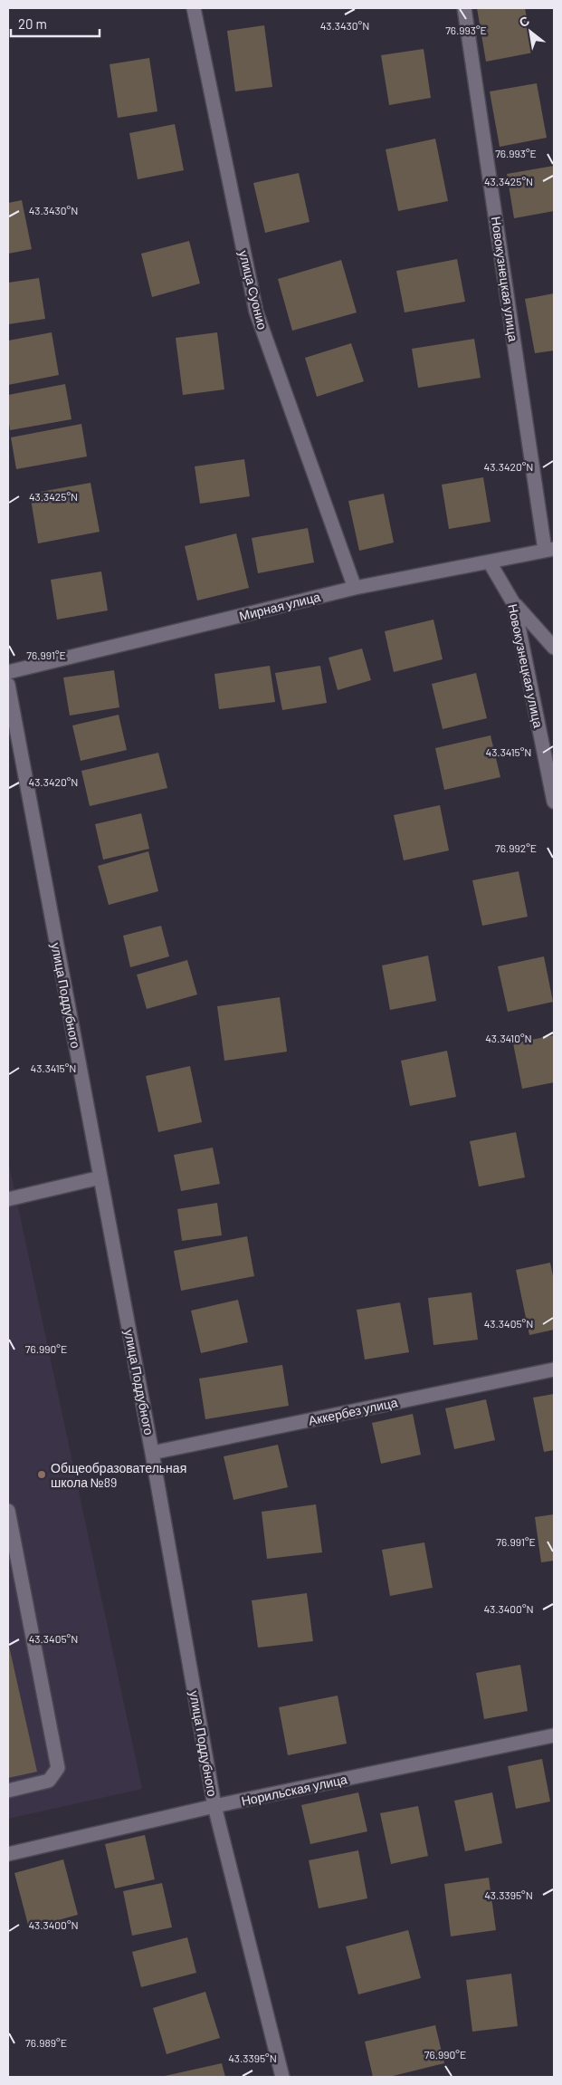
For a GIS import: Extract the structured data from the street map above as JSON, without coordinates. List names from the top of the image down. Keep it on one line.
{"streets":{"street":["Новокузнецкая улица","улица Суонио","Мирная улица","улица Поддубного","Аккербез улица","Норильская улица"]},"crossings":[["Новокузнецкая улица","Мирная улица"],["улица Суонио","Мирная улица"],["улица Поддубного","Аккербез улица"],["улица Поддубного","Норильская улица"]],"places":["Общеобразовательная школа №89"],"scale_bar":"20 m","north":"top left","coordinates":["43.3430°N","76.993°E","43.3425°N","43.3420°N","76.991°E","43.3415°N","76.992°E","43.3410°N","43.3405°N","76.990°E","43.3400°N","43.3395°N","76.989°E"]}
